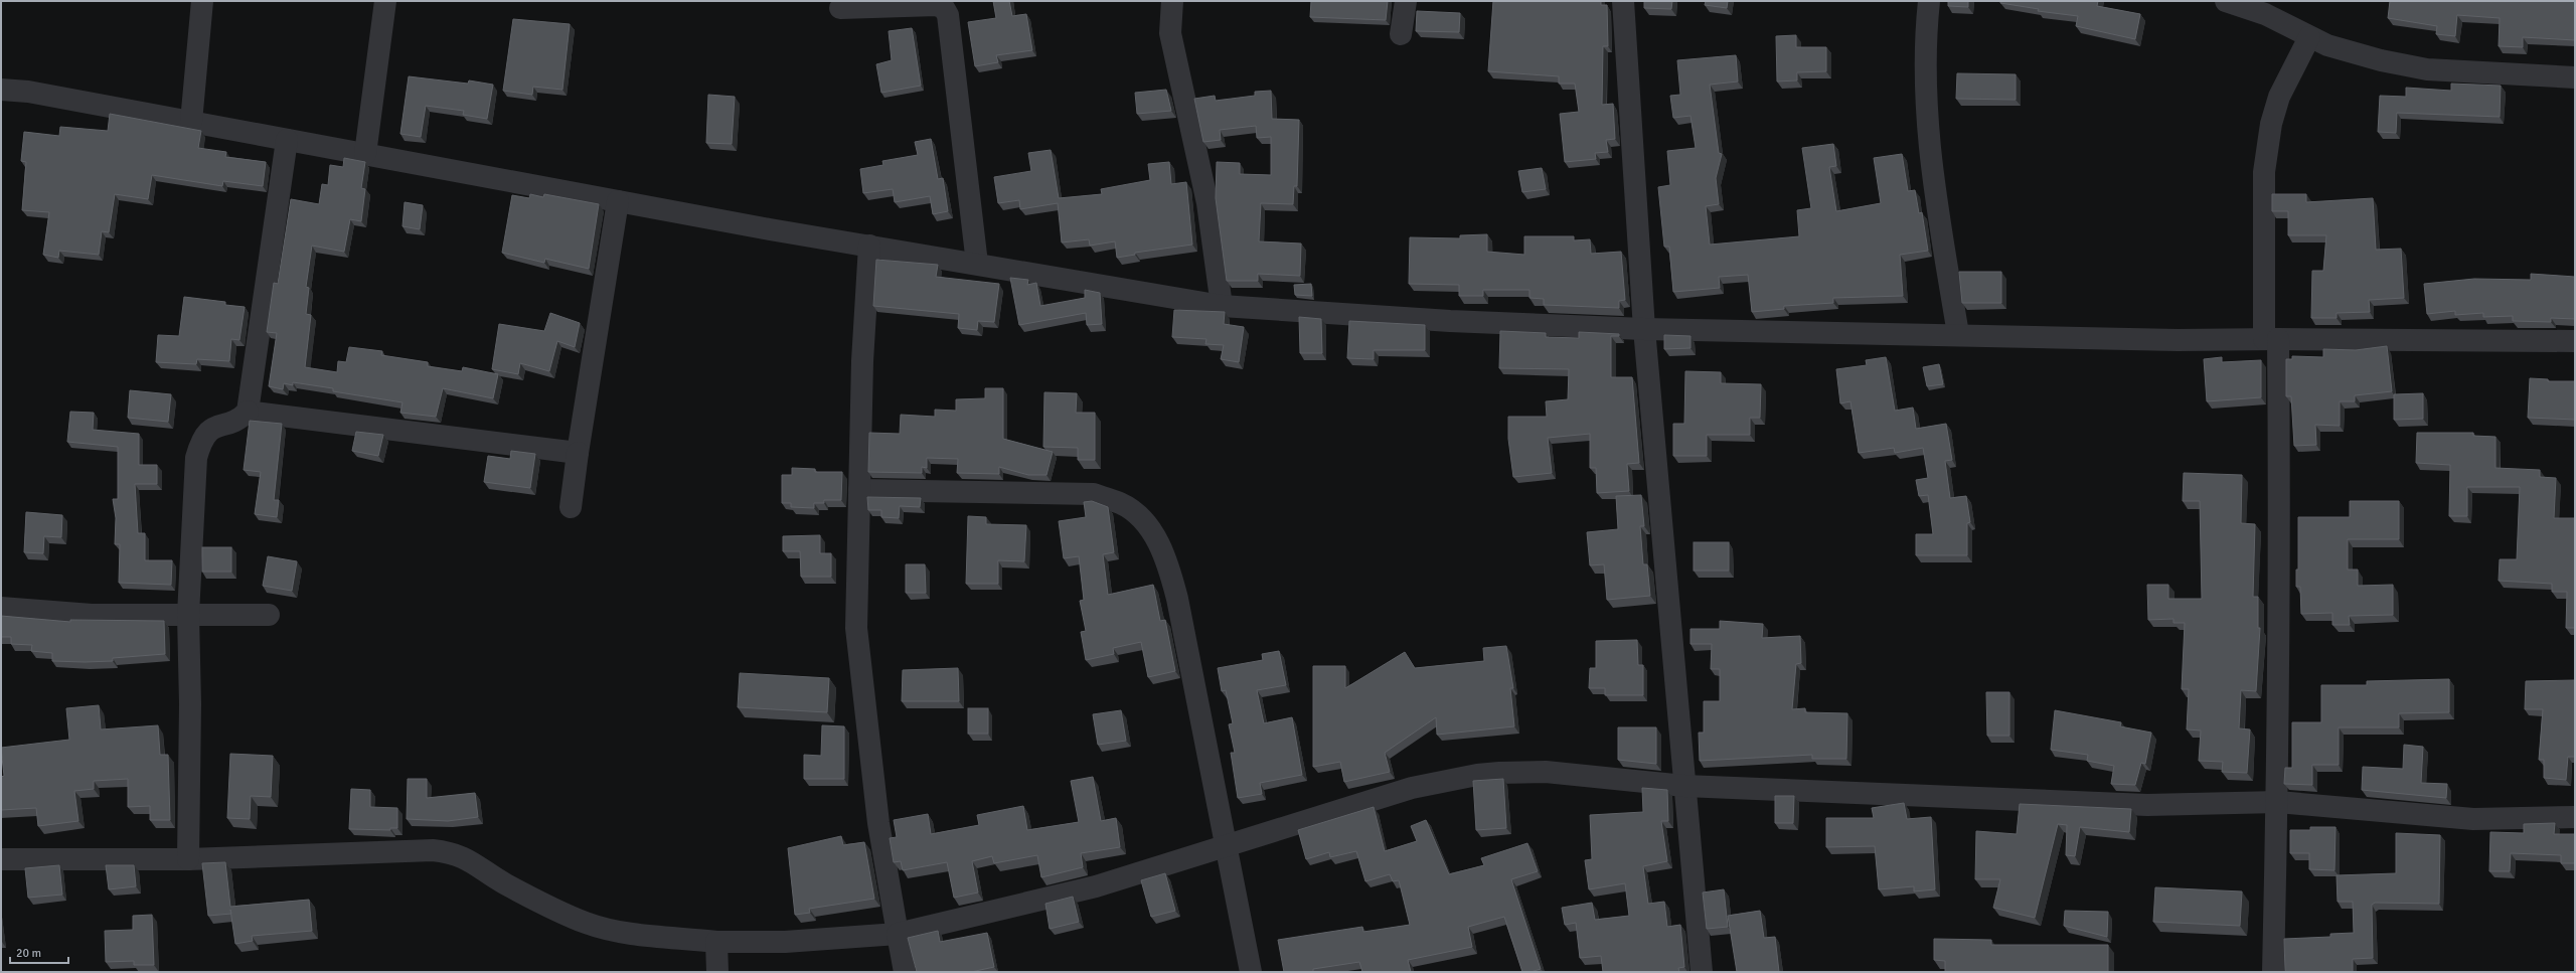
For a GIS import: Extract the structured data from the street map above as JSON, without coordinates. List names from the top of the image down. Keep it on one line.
{"scale_bar":"20 m"}
